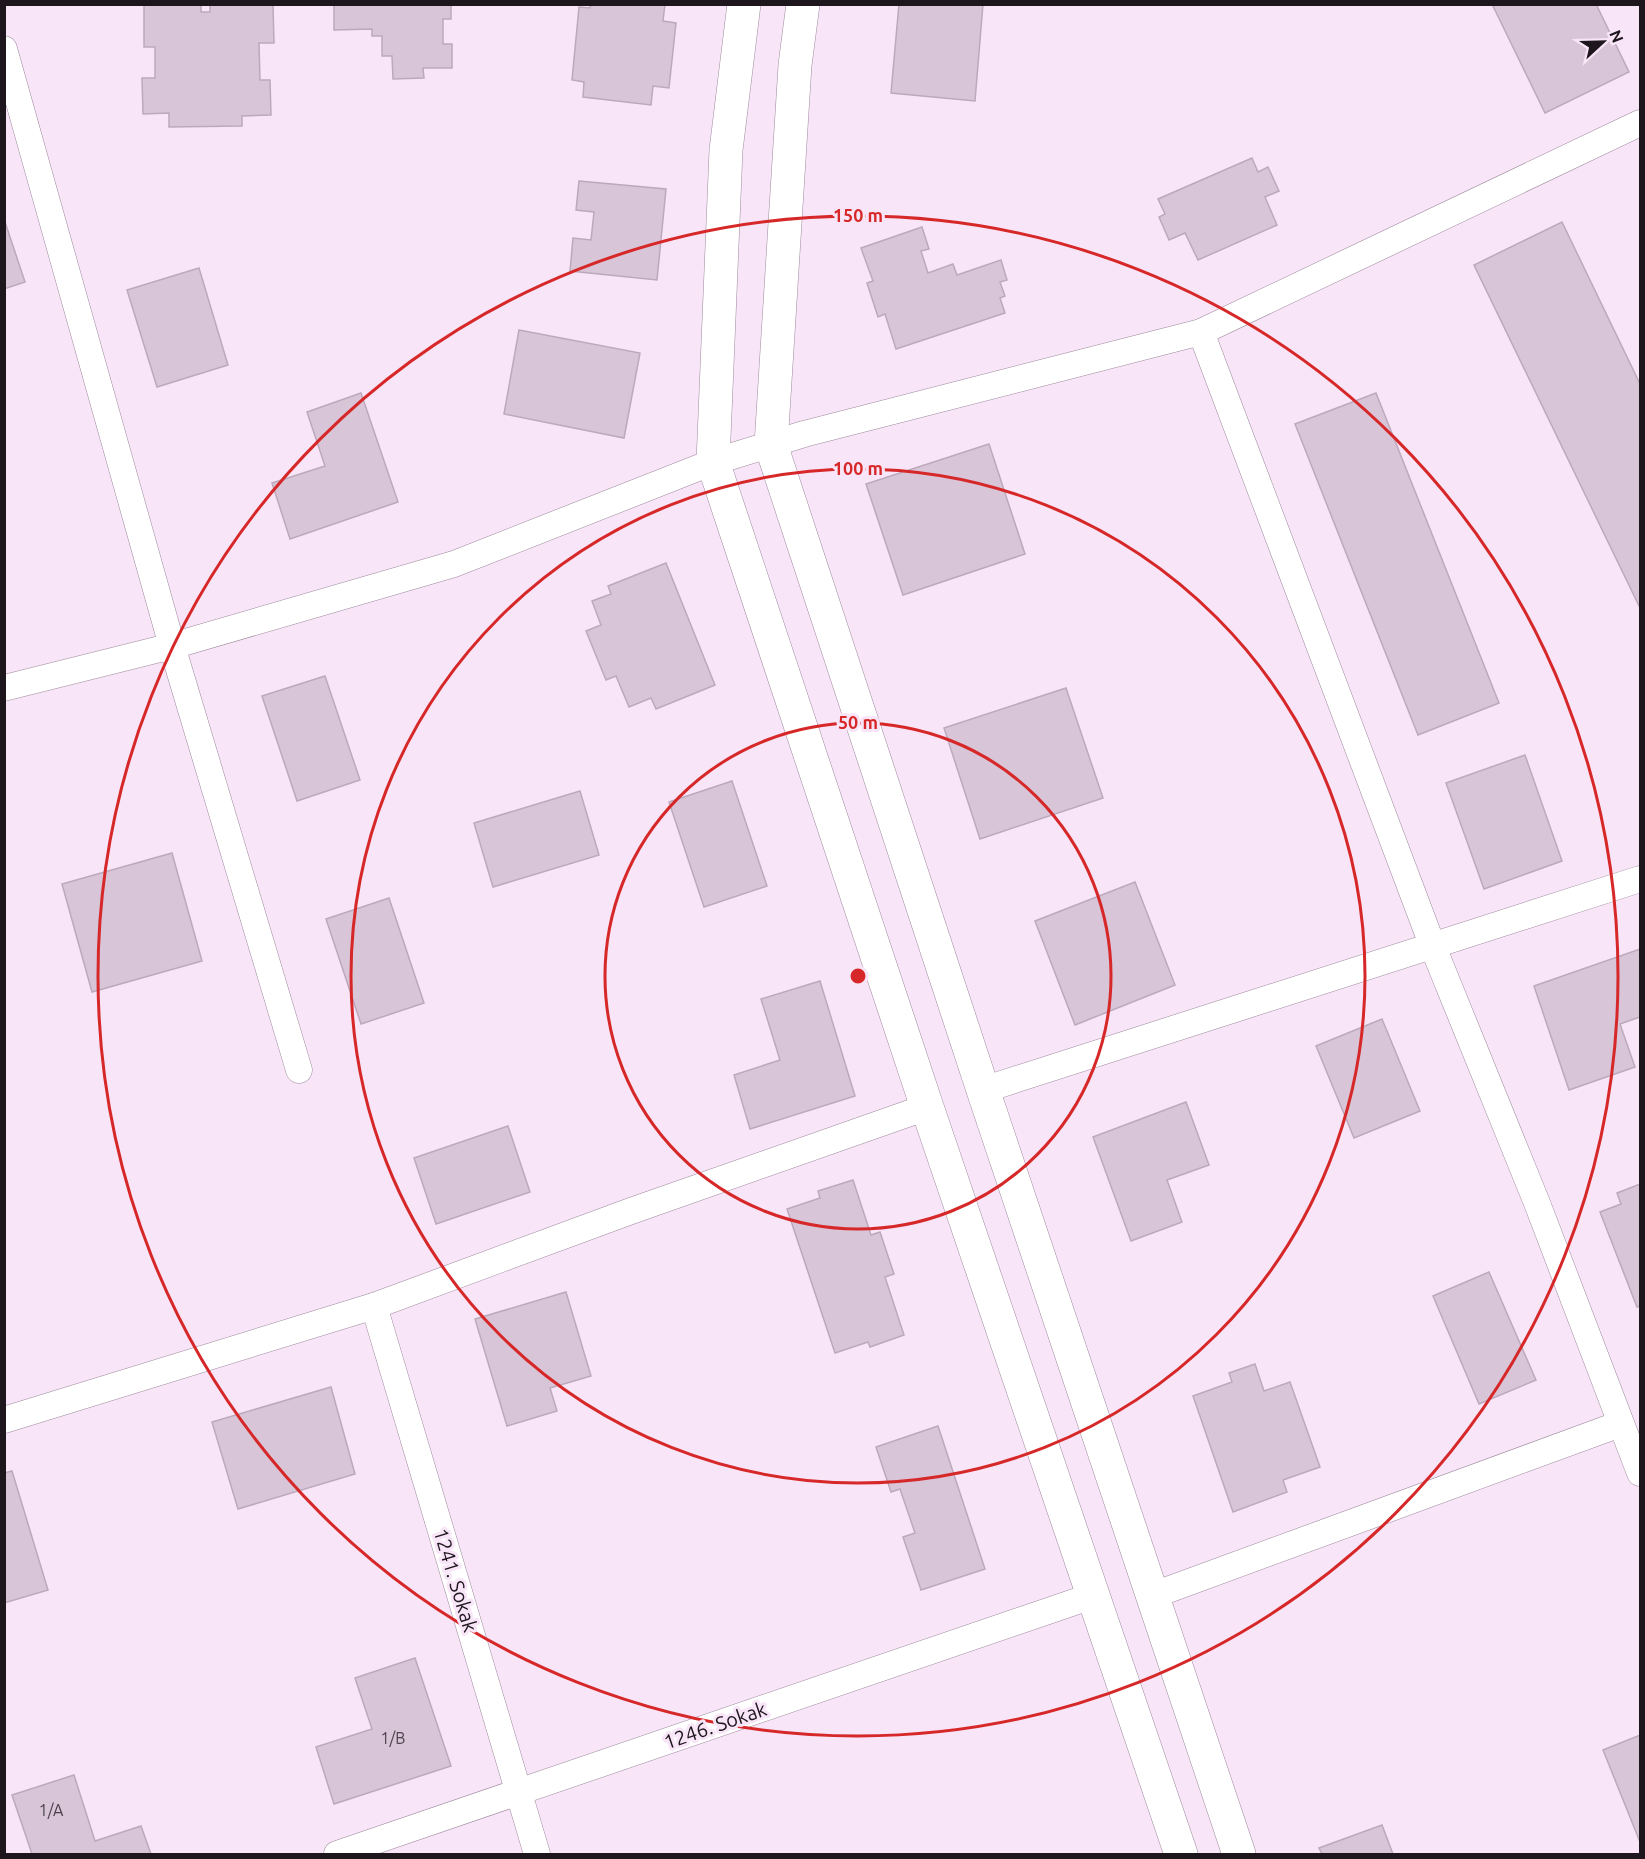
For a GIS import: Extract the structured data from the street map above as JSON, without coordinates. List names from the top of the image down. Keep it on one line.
{"streets":{"street":["1241. Sokak","1246. Sokak"]},"crossings":[["1241. Sokak","1246. Sokak"]],"house_numbers":["1/B","1/A"],"north":"right","rings":["150 m","100 m","50 m"]}
